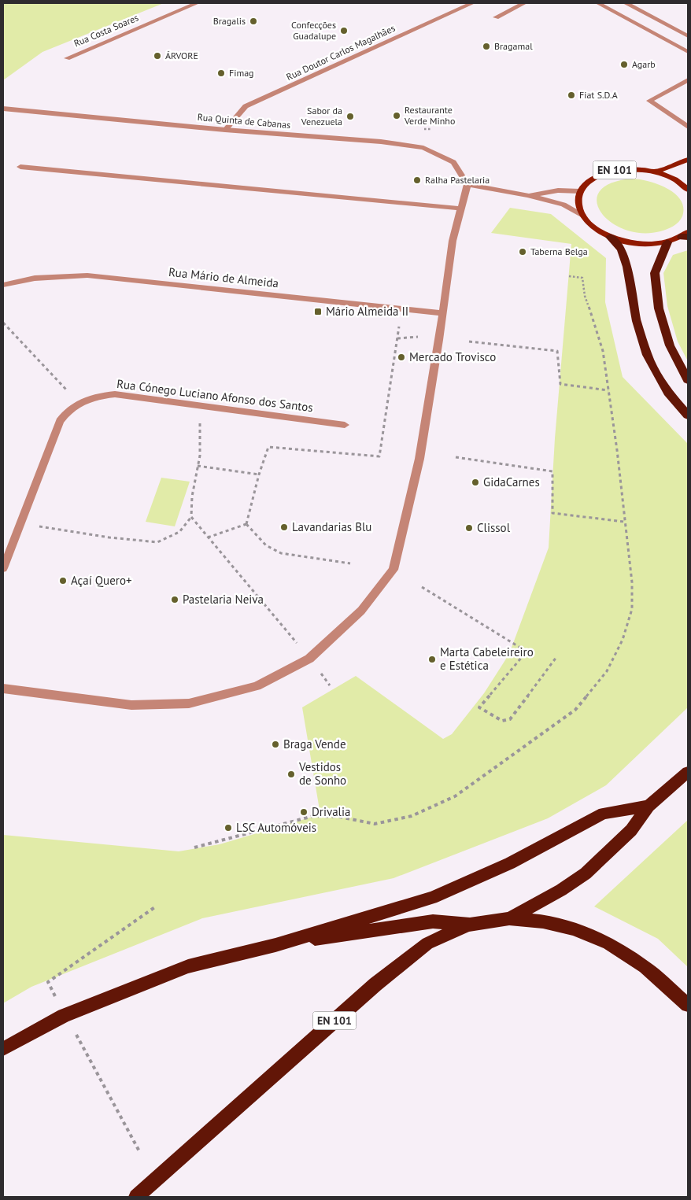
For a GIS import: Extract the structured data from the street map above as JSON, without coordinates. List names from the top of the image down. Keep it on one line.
{"streets":{"highway":["EN 101"],"street":["Rua Costa Soares","Rua Doutor Carlos Magalhães","Rua Quinta de Cabanas","Rua Mário de Almeida","Rua Cónego Luciano Afonso dos Santos"]},"crossings":[["Rua Doutor Carlos Magalhães","Rua Quinta de Cabanas"]],"places":{"other":["Bragalis","Confecções Guadalupe","Bragamal","ÁRVORE","Agarb","Fimag","Fiat S.D.A","Restaurante Verde Minho","Sabor da Venezuela","Ralha Pastelaria","Taberna Belga","Mercado Trovisco","GidaCarnes","Lavandarias Blu","Clissol","Açaí Quero+","Pastelaria Neiva","Marta Cabeleireiro e Estética","Braga Vende","Vestidos de Sonho","Drivalia","LSC Automóveis"],"transit":["Mário Almeida II"]}}
